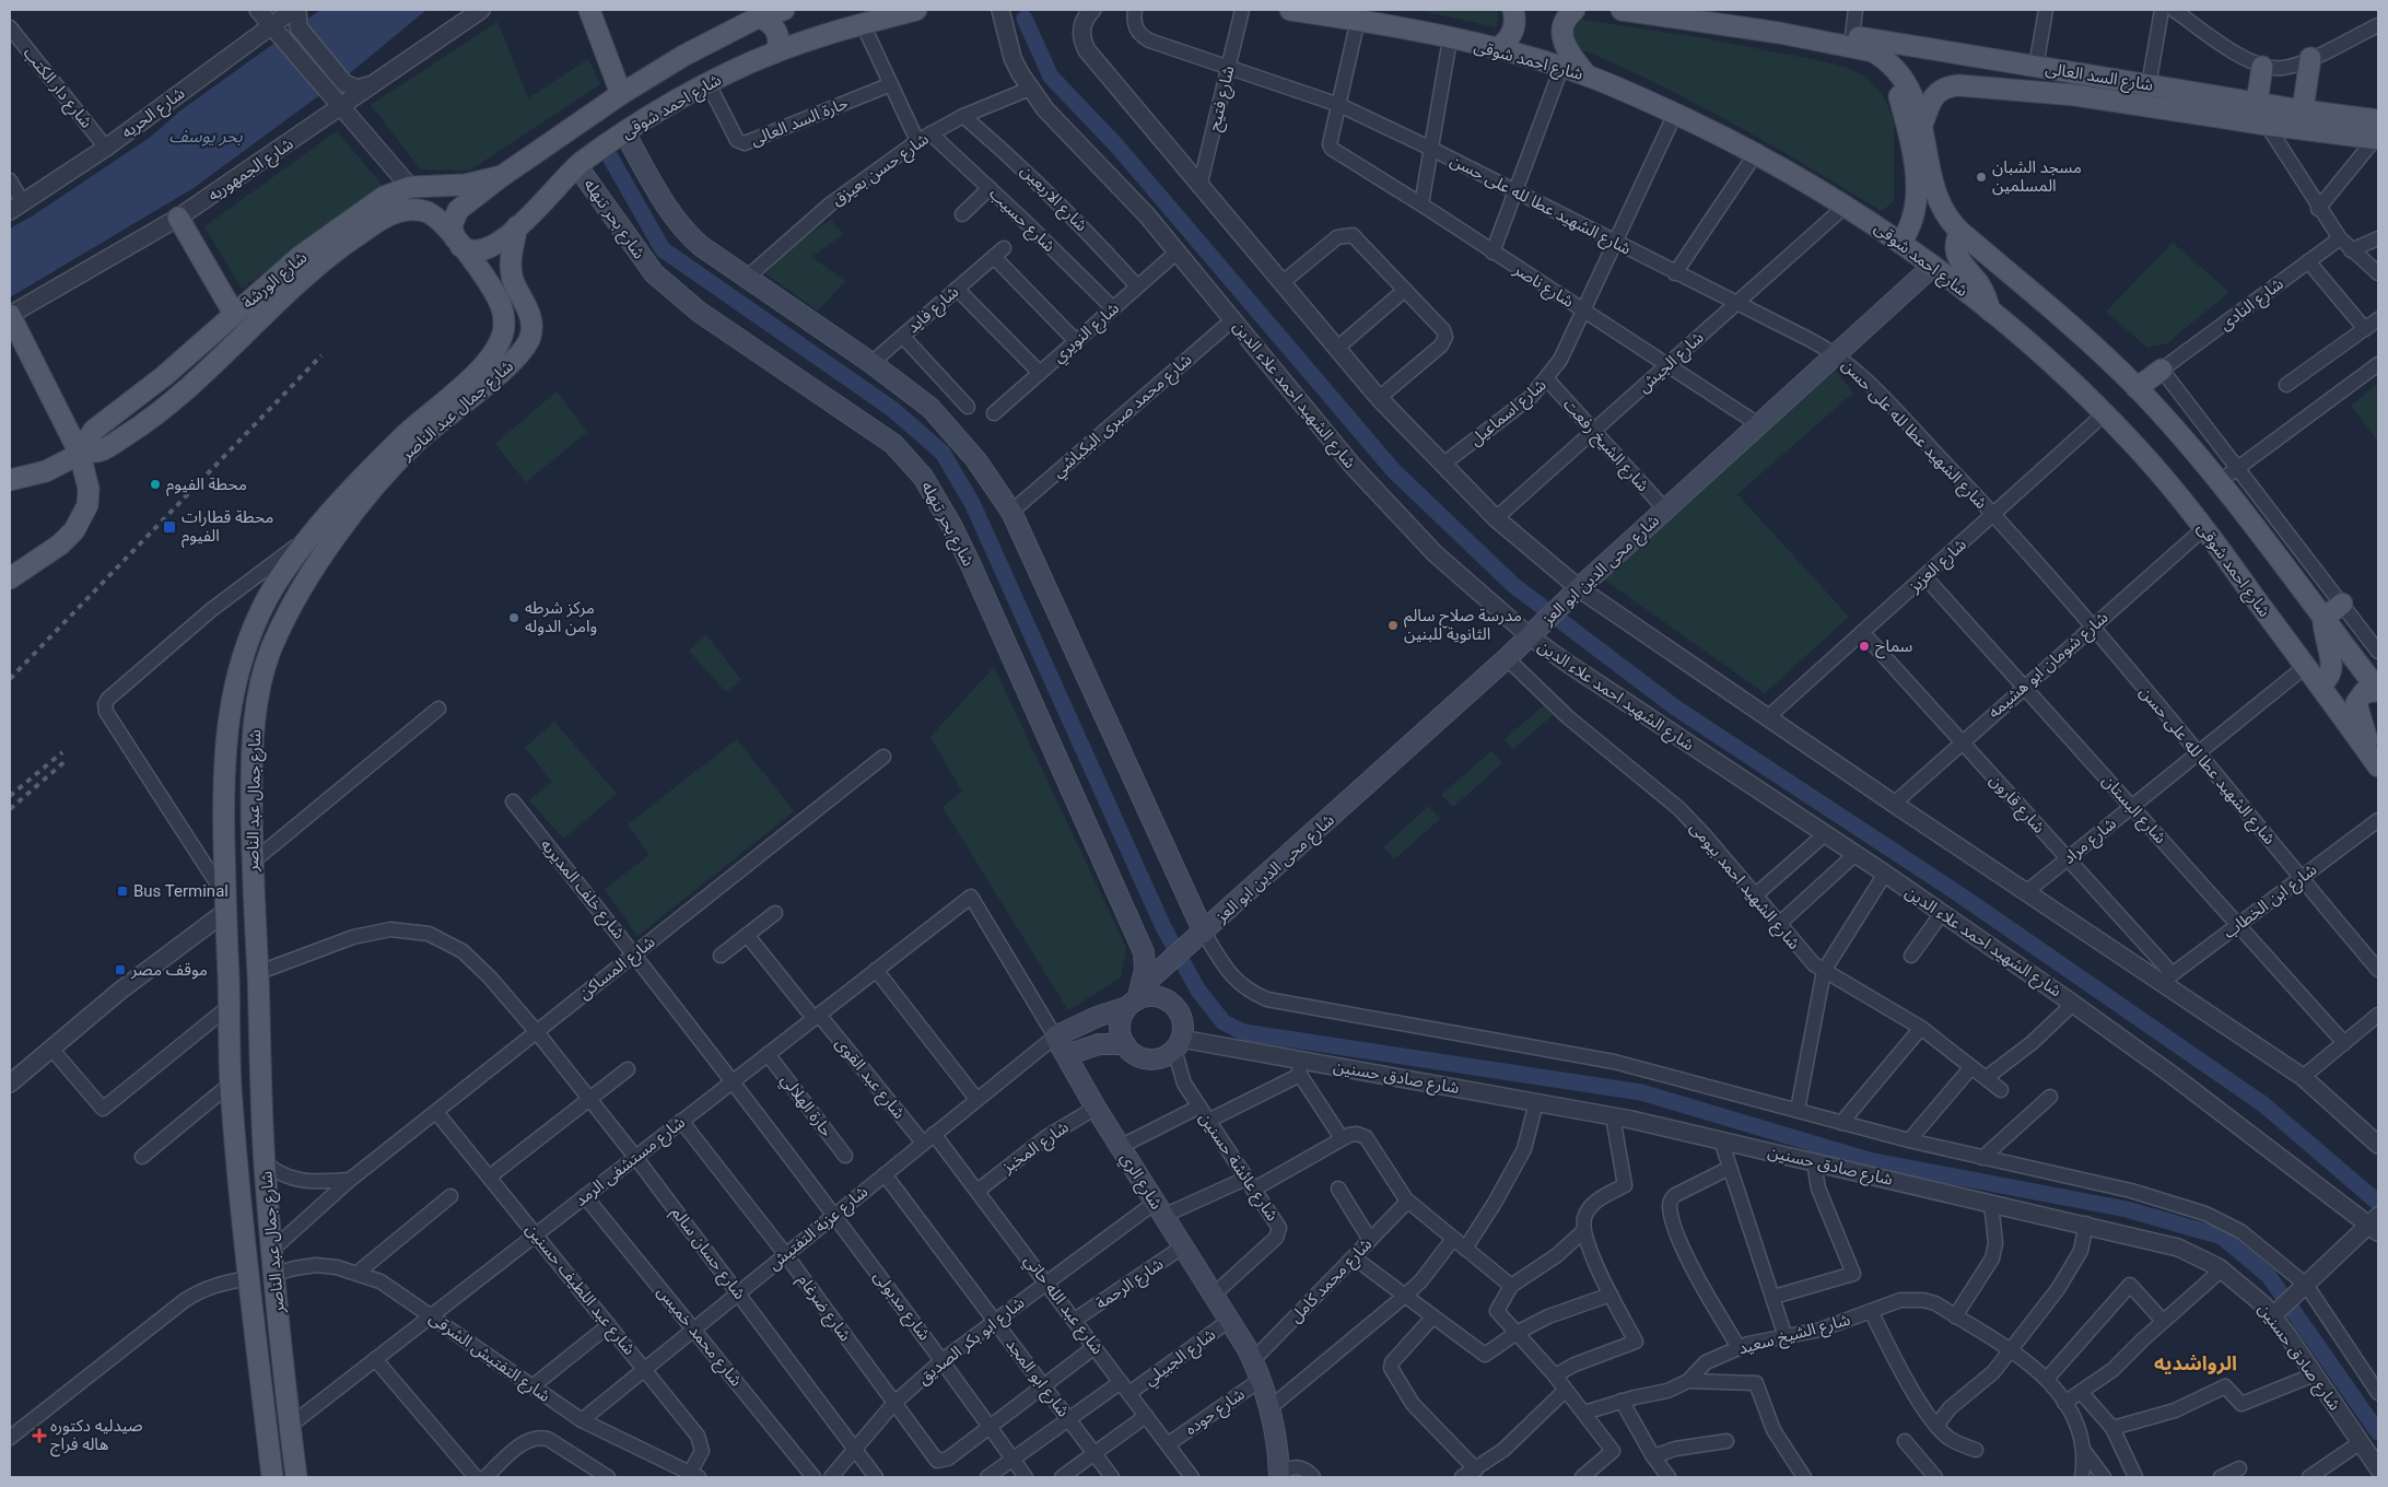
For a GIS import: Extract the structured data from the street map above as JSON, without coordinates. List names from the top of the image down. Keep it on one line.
{"streets":{"main road":["شارع احمد شوقى","شارع السد العالى","شارع بحر تنهله","شارع الورشة","شارع جمال عبد الناصر","شارع محى الدين ابو العز","شارع الري"],"street":["شارع دار الكتب","شارع فتيح","شارع الحريه","حارة السد العالى","شارع الجمهوريه","شارع حسن بعيزق","شارع الاربعين","شارع الشهيد عطا لله على حسن","شارع حسيب","شارع ناصر","شارع النادى","شارع فايد","شارع النويري","شارع الجيش","شارع الشهيد احمد علاء الدين","شارع اسماعيل","شارع محمد صبرى البكباشي","شارع الشيخ رفعت","شارع العزيز","شارع شومان ابو هشيمه","شارع قارون","شارع البستان","شارع مراد","شارع الشهيد احمد بيومى","شارع خلف المديريه","شارع ابن الخطاب","شارع المساكن","شارع صادق حسنين","شارع عبد القوى","حارة الهلالي","شارع المخبز","شارع مستشفى الرمد","شارع عائشة حسنين","شارع عزبة التفتيش","شارع حسان سالم","شارع محمد كامل","شارع الرحمة","شارع عبد اللطيف حسنين","شارع عبد الله حاتي","شارع مدبولى","شارع ضرغام","شارع الشيخ سعيد","شارع محمد خميس","شارع ابو بكر الصديق","شارع التفتيش الشرقى","شارع الجبيلي","شارع ابو المجد","شارع حوده"]},"crossings":[["شارع احمد شوقى","حارة السد العالى"],["شارع احمد شوقى","شارع بحر تنهله"],["شارع احمد شوقى","شارع الورشة"],["شارع احمد شوقى","شارع الجيش"],["شارع احمد شوقى","شارع اسماعيل"],["شارع احمد شوقى","شارع العزيز"],["شارع احمد شوقى","شارع محى الدين ابو العز"],["شارع احمد شوقى","شارع شومان ابو هشيمه"],["شارع احمد شوقى","شارع مراد"],["شارع دار الكتب","شارع الحريه"],["شارع فتيح","شارع الشهيد عطا لله على حسن"],["شارع حسن بعيزق","شارع الاربعين"],["شارع حسن بعيزق","شارع حسيب"],["شارع حسن بعيزق","شارع الشهيد احمد علاء الدين"],["شارع الاربعين","شارع النويري"],["شارع الشهيد عطا لله على حسن","شارع ناصر"],["شارع الشهيد عطا لله على حسن","شارع الجيش"],["شارع الشهيد عطا لله على حسن","شارع اسماعيل"],["شارع الشهيد عطا لله على حسن","شارع العزيز"],["شارع الشهيد عطا لله على حسن","شارع محى الدين ابو العز"],["شارع الشهيد عطا لله على حسن","شارع شومان ابو هشيمه"],["شارع الشهيد عطا لله على حسن","شارع مراد"],["شارع الشهيد عطا لله على حسن","شارع ابن الخطاب"],["شارع بحر تنهله","شارع محى الدين ابو العز"],["شارع بحر تنهله","شارع صادق حسنين"],["شارع بحر تنهله","شارع عائشة حسنين"],["شارع حسيب","شارع النويري"],["شارع ناصر","شارع الجيش"],["شارع ناصر","شارع اسماعيل"],["شارع ناصر","شارع محى الدين ابو العز"],["شارع فايد","شارع النويري"],["شارع النويري","شارع الشهيد احمد علاء الدين"],["شارع الجيش","شارع الشيخ رفعت"],["شارع الشهيد احمد علاء الدين","شارع محمد صبرى البكباشي"],["شارع الشهيد احمد علاء الدين","شارع محى الدين ابو العز"],["شارع جمال عبد الناصر","شارع المساكن"],["شارع جمال عبد الناصر","شارع مستشفى الرمد"],["شارع جمال عبد الناصر","شارع حسان سالم"],["شارع جمال عبد الناصر","شارع التفتيش الشرقى"],["شارع اسماعيل","شارع الشيخ رفعت"],["شارع الشيخ رفعت","شارع محى الدين ابو العز"],["شارع العزيز","شارع قارون"],["شارع العزيز","شارع البستان"],["شارع محى الدين ابو العز","شارع الشهيد احمد بيومى"],["شارع محى الدين ابو العز","شارع صادق حسنين"],["شارع محى الدين ابو العز","شارع عائشة حسنين"],["شارع شومان ابو هشيمه","شارع قارون"],["شارع شومان ابو هشيمه","شارع البستان"],["شارع قارون","شارع مراد"],["شارع قارون","شارع ابن الخطاب"],["شارع البستان","شارع مراد"],["شارع البستان","شارع ابن الخطاب"],["شارع خلف المديريه","شارع المساكن"],["شارع خلف المديريه","شارع مستشفى الرمد"],["شارع خلف المديريه","شارع عزبة التفتيش"],["شارع خلف المديريه","شارع مدبولى"],["شارع المساكن","شارع حسان سالم"],["شارع المساكن","شارع عبد اللطيف حسنين"],["شارع صادق حسنين","شارع عائشة حسنين"],["شارع عبد القوى","شارع مستشفى الرمد"],["شارع عبد القوى","شارع عزبة التفتيش"],["شارع عبد القوى","شارع عبد الله حاتي"],["حارة الهلالي","شارع مستشفى الرمد"],["شارع المخبز","شارع الري"],["شارع المخبز","شارع عبد الله حاتي"],["شارع مستشفى الرمد","شارع الري"],["شارع مستشفى الرمد","شارع حسان سالم"],["شارع مستشفى الرمد","شارع عبد اللطيف حسنين"],["شارع مستشفى الرمد","شارع ضرغام"],["شارع مستشفى الرمد","شارع محمد خميس"],["شارع مستشفى الرمد","شارع التفتيش الشرقى"],["شارع عائشة حسنين","شارع الري"],["شارع عائشة حسنين","شارع ابو بكر الصديق"],["شارع الري","شارع عزبة التفتيش"],["شارع الري","شارع محمد كامل"],["شارع الري","شارع الرحمة"],["شارع الري","شارع ابو بكر الصديق"],["شارع الري","شارع الجبيلي"],["شارع الري","شارع حوده"],["شارع عزبة التفتيش","شارع حسان سالم"],["شارع عزبة التفتيش","شارع عبد اللطيف حسنين"],["شارع عزبة التفتيش","شارع عبد الله حاتي"],["شارع عزبة التفتيش","شارع مدبولى"],["شارع عزبة التفتيش","شارع ضرغام"],["شارع عزبة التفتيش","شارع محمد خميس"],["شارع عزبة التفتيش","شارع التفتيش الشرقى"],["شارع عزبة التفتيش","شارع ابو المجد"],["شارع حسان سالم","شارع ابو بكر الصديق"],["شارع الرحمة","شارع عبد الله حاتي"],["شارع عبد اللطيف حسنين","شارع التفتيش الشرقى"],["شارع عبد الله حاتي","شارع ابو بكر الصديق"],["شارع عبد الله حاتي","شارع الجبيلي"],["شارع عبد الله حاتي","شارع حوده"],["شارع مدبولى","شارع ضرغام"],["شارع مدبولى","شارع ابو بكر الصديق"],["شارع مدبولى","شارع الجبيلي"],["شارع ضرغام","شارع ابو بكر الصديق"],["شارع ابو بكر الصديق","شارع ابو المجد"],["شارع الجبيلي","شارع ابو المجد"]],"districts":["الرواشديه"],"water":["بحر يوسف"],"places":{"other":["مسجد الشبان المسلمين","محطة الفيوم","مركز شرطه وامن الدوله","مدرسة صلاح سالم الثانوية للبنين","سماح"],"transit":["محطة قطارات الفيوم","Bus Terminal","موقف مصر"],"health":["صيدليه دكتوره هاله فراج"]}}
